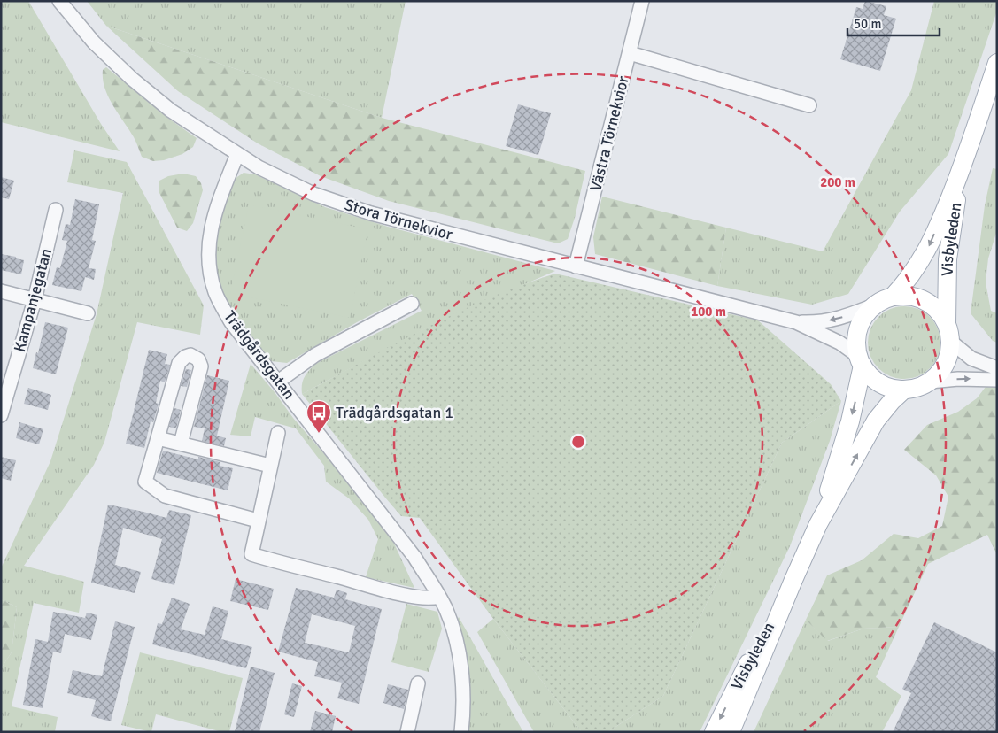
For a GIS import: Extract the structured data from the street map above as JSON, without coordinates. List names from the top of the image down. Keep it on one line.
{"streets":{"main road":["Visbyleden"],"street":["Västra Törnekvior","Stora Törnekvior","Kampanjegatan","Trädgårdsgatan"]},"crossings":[["Västra Törnekvior","Stora Törnekvior"],["Stora Törnekvior","Trädgårdsgatan"]],"places":{"bus stop":["Trädgårdsgatan 1"]},"scale_bar":"50 m","rings":["200 m","100 m"]}
